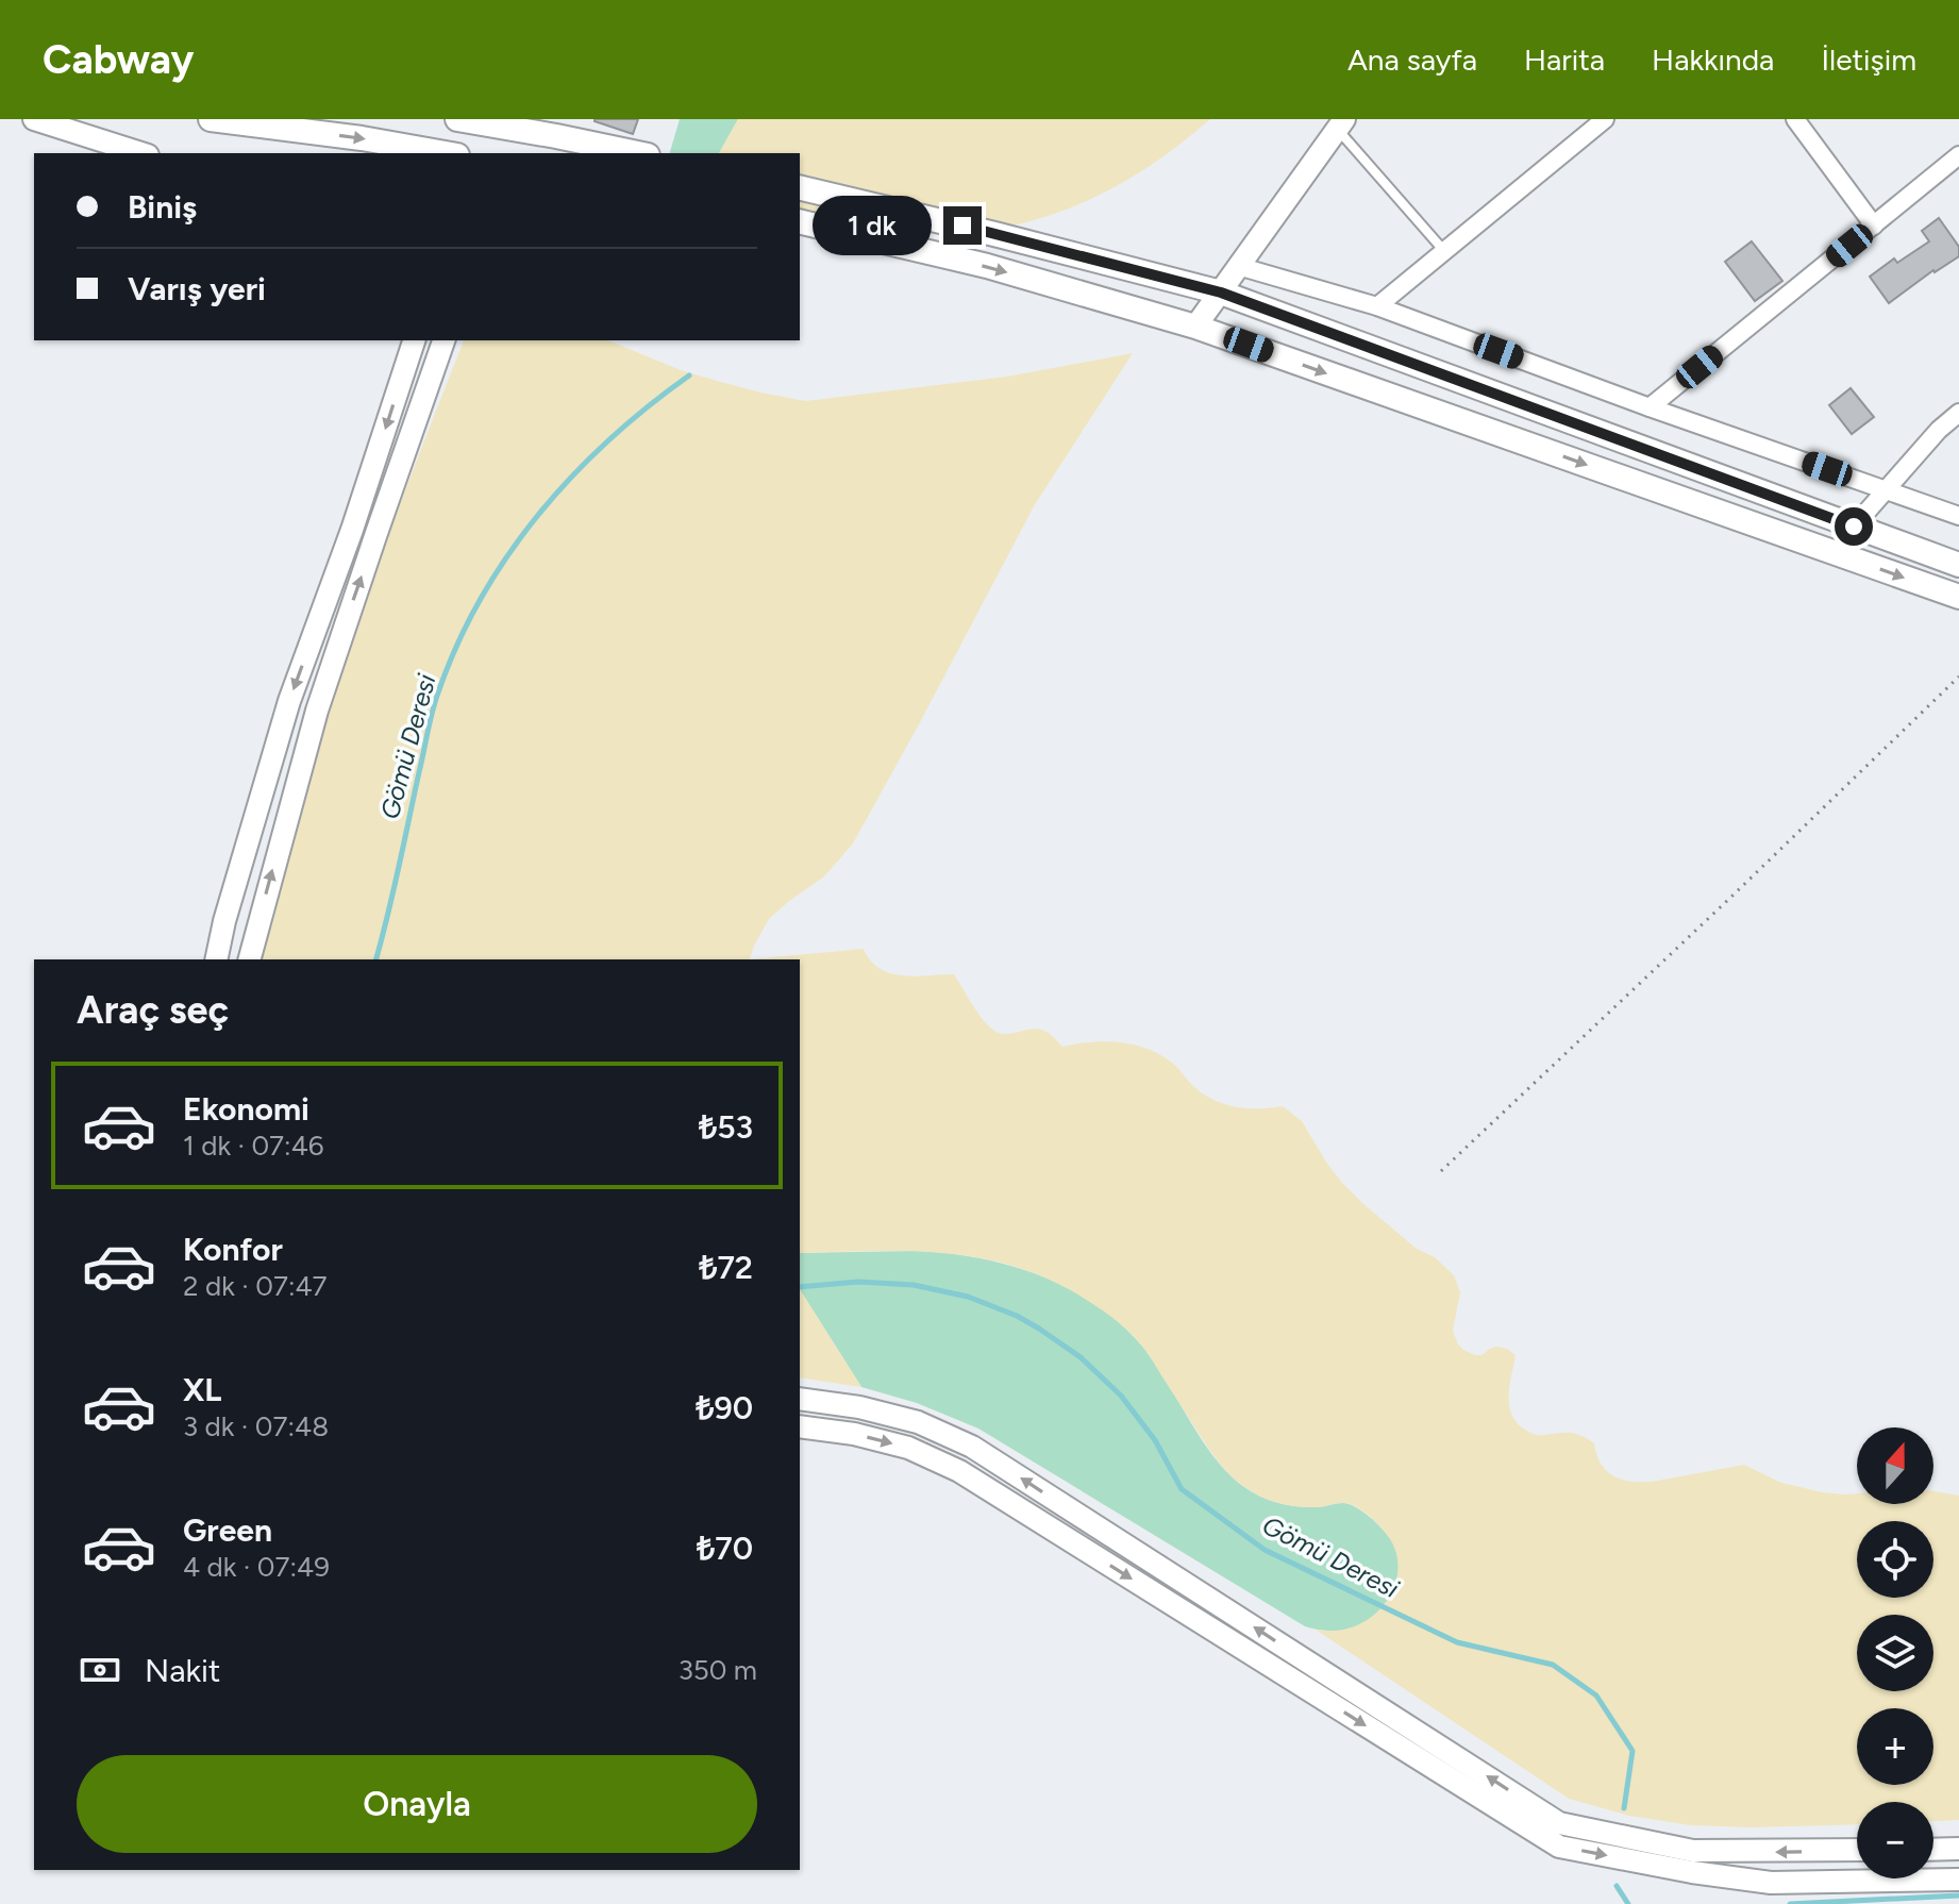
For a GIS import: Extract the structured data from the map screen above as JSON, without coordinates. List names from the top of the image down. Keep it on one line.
{"water":["Gömü Deresi"],"north":"top","page":{"header":"Cabway","nav":["Ana sayfa","Harita","Hakkında","İletişim"],"banner":["Biniş","Varış yeri"],"bubble":"1 dk","heading":"Araç seç","list":[{"name":"Ekonomi","note":"1 dk · 07:46","value":"₺53"},{"name":"Konfor","note":"2 dk · 07:47","value":"₺72"},{"name":"XL","note":"3 dk · 07:48","value":"₺90"},{"name":"Green","note":"4 dk · 07:49","value":"₺70"}],"map_buttons":["+","−"],"pay":["Nakit","350 m"],"buttons":"Onayla"}}
